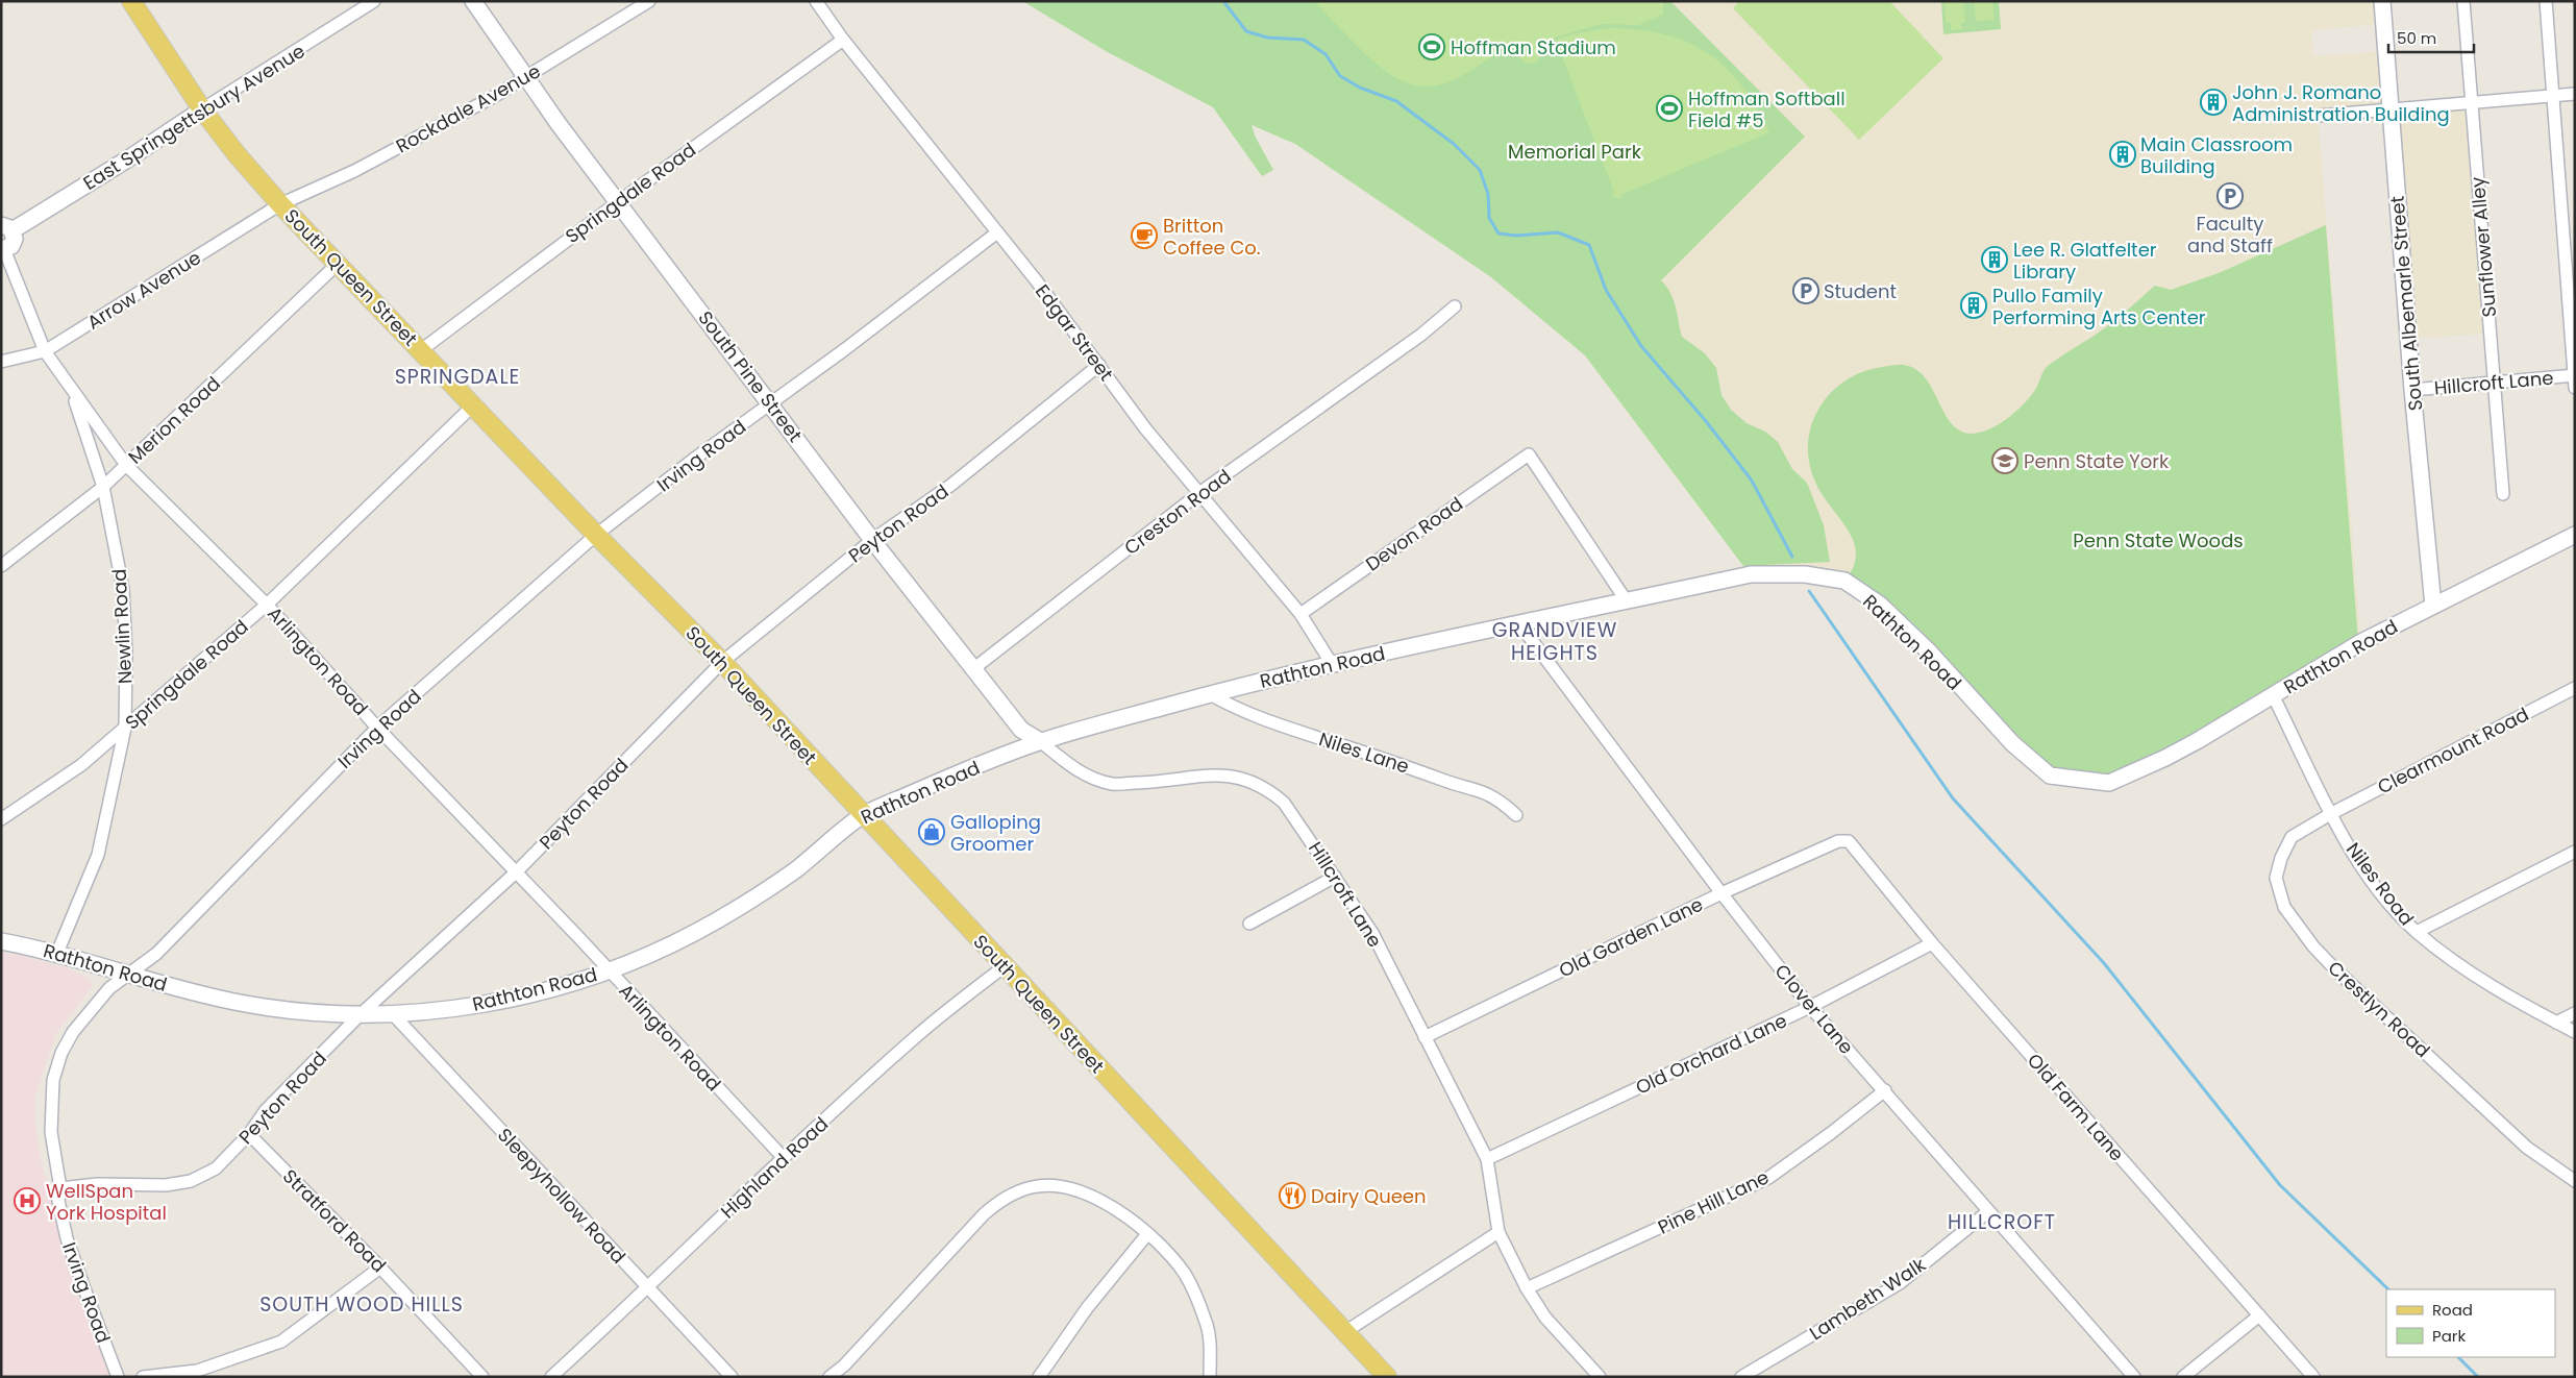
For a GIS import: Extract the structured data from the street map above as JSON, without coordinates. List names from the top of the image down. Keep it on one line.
{"streets":{"main road":["South Queen Street"],"street":["Rockdale Avenue","East Springettsbury Avenue","Springdale Road","Sunflower Alley","Arrow Avenue","South Albemarle Street","Edgar Street","South Pine Street","Hillcroft Lane","Merion Road","Irving Road","Creston Road","Peyton Road","Devon Road","Newlin Road","Rathton Road","Arlington Road","Clearmount Road","Niles Lane","Niles Road","Old Garden Lane","Clover Lane","Crestlyn Road","Old Orchard Lane","Old Farm Lane","Highland Road","Sleepyhollow Road","Pine Hill Lane","Stratford Road","Lambeth Walk"]},"crossings":[["Rockdale Avenue","South Queen Street"],["Rockdale Avenue","Arrow Avenue"],["Rockdale Avenue","South Pine Street"],["East Springettsbury Avenue","South Queen Street"],["East Springettsbury Avenue","Arlington Road"],["Springdale Road","South Queen Street"],["Springdale Road","Edgar Street"],["Springdale Road","South Pine Street"],["Springdale Road","Newlin Road"],["Springdale Road","Arlington Road"],["Sunflower Alley","Hillcroft Lane"],["South Queen Street","Arrow Avenue"],["South Queen Street","Merion Road"],["South Queen Street","Irving Road"],["South Queen Street","Peyton Road"],["South Queen Street","Rathton Road"],["South Queen Street","Highland Road"],["Arrow Avenue","Arlington Road"],["South Albemarle Street","Hillcroft Lane"],["South Albemarle Street","Rathton Road"],["Edgar Street","Irving Road"],["Edgar Street","Creston Road"],["Edgar Street","Peyton Road"],["Edgar Street","Devon Road"],["Edgar Street","Rathton Road"],["South Pine Street","Hillcroft Lane"],["South Pine Street","Irving Road"],["South Pine Street","Creston Road"],["South Pine Street","Peyton Road"],["South Pine Street","Rathton Road"],["Hillcroft Lane","Rathton Road"],["Hillcroft Lane","Old Garden Lane"],["Hillcroft Lane","Old Orchard Lane"],["Hillcroft Lane","Pine Hill Lane"],["Merion Road","Newlin Road"],["Merion Road","Arlington Road"],["Irving Road","Peyton Road"],["Irving Road","Rathton Road"],["Irving Road","Arlington Road"],["Peyton Road","Rathton Road"],["Peyton Road","Arlington Road"],["Peyton Road","Stratford Road"],["Devon Road","Rathton Road"],["Newlin Road","Rathton Road"],["Newlin Road","Arlington Road"],["Rathton Road","Arlington Road"],["Rathton Road","Niles Lane"],["Rathton Road","Niles Road"],["Rathton Road","Clover Lane"],["Rathton Road","Sleepyhollow Road"],["Arlington Road","Highland Road"],["Clearmount Road","Niles Road"],["Clearmount Road","Crestlyn Road"],["Niles Road","Crestlyn Road"],["Old Garden Lane","Clover Lane"],["Old Garden Lane","Old Farm Lane"],["Clover Lane","Old Orchard Lane"],["Clover Lane","Pine Hill Lane"],["Clover Lane","Lambeth Walk"],["Old Orchard Lane","Old Farm Lane"],["Highland Road","Sleepyhollow Road"]],"districts":["SPRINGDALE","GRANDVIEW HEIGHTS","HILLCROFT","SOUTH WOOD HILLS"],"parks":["Memorial Park","Penn State Woods"],"places":{"sports":["Hoffman Stadium","Hoffman Softball Field #5"],"building":["John J. Romano Administration Building","Main Classroom Building","Lee R. Glatfelter Library","Pullo Family Performing Arts Center"],"parking":["Faculty and Staff","Student"],"cafe":["Britton Coffee Co."],"school or university":["Penn State York"],"shop":["Galloping Groomer"],"restaurant":["Dairy Queen"],"hospital":["WellSpan York Hospital"]},"legend":["Road","Park"],"scale_bar":"50 m"}
